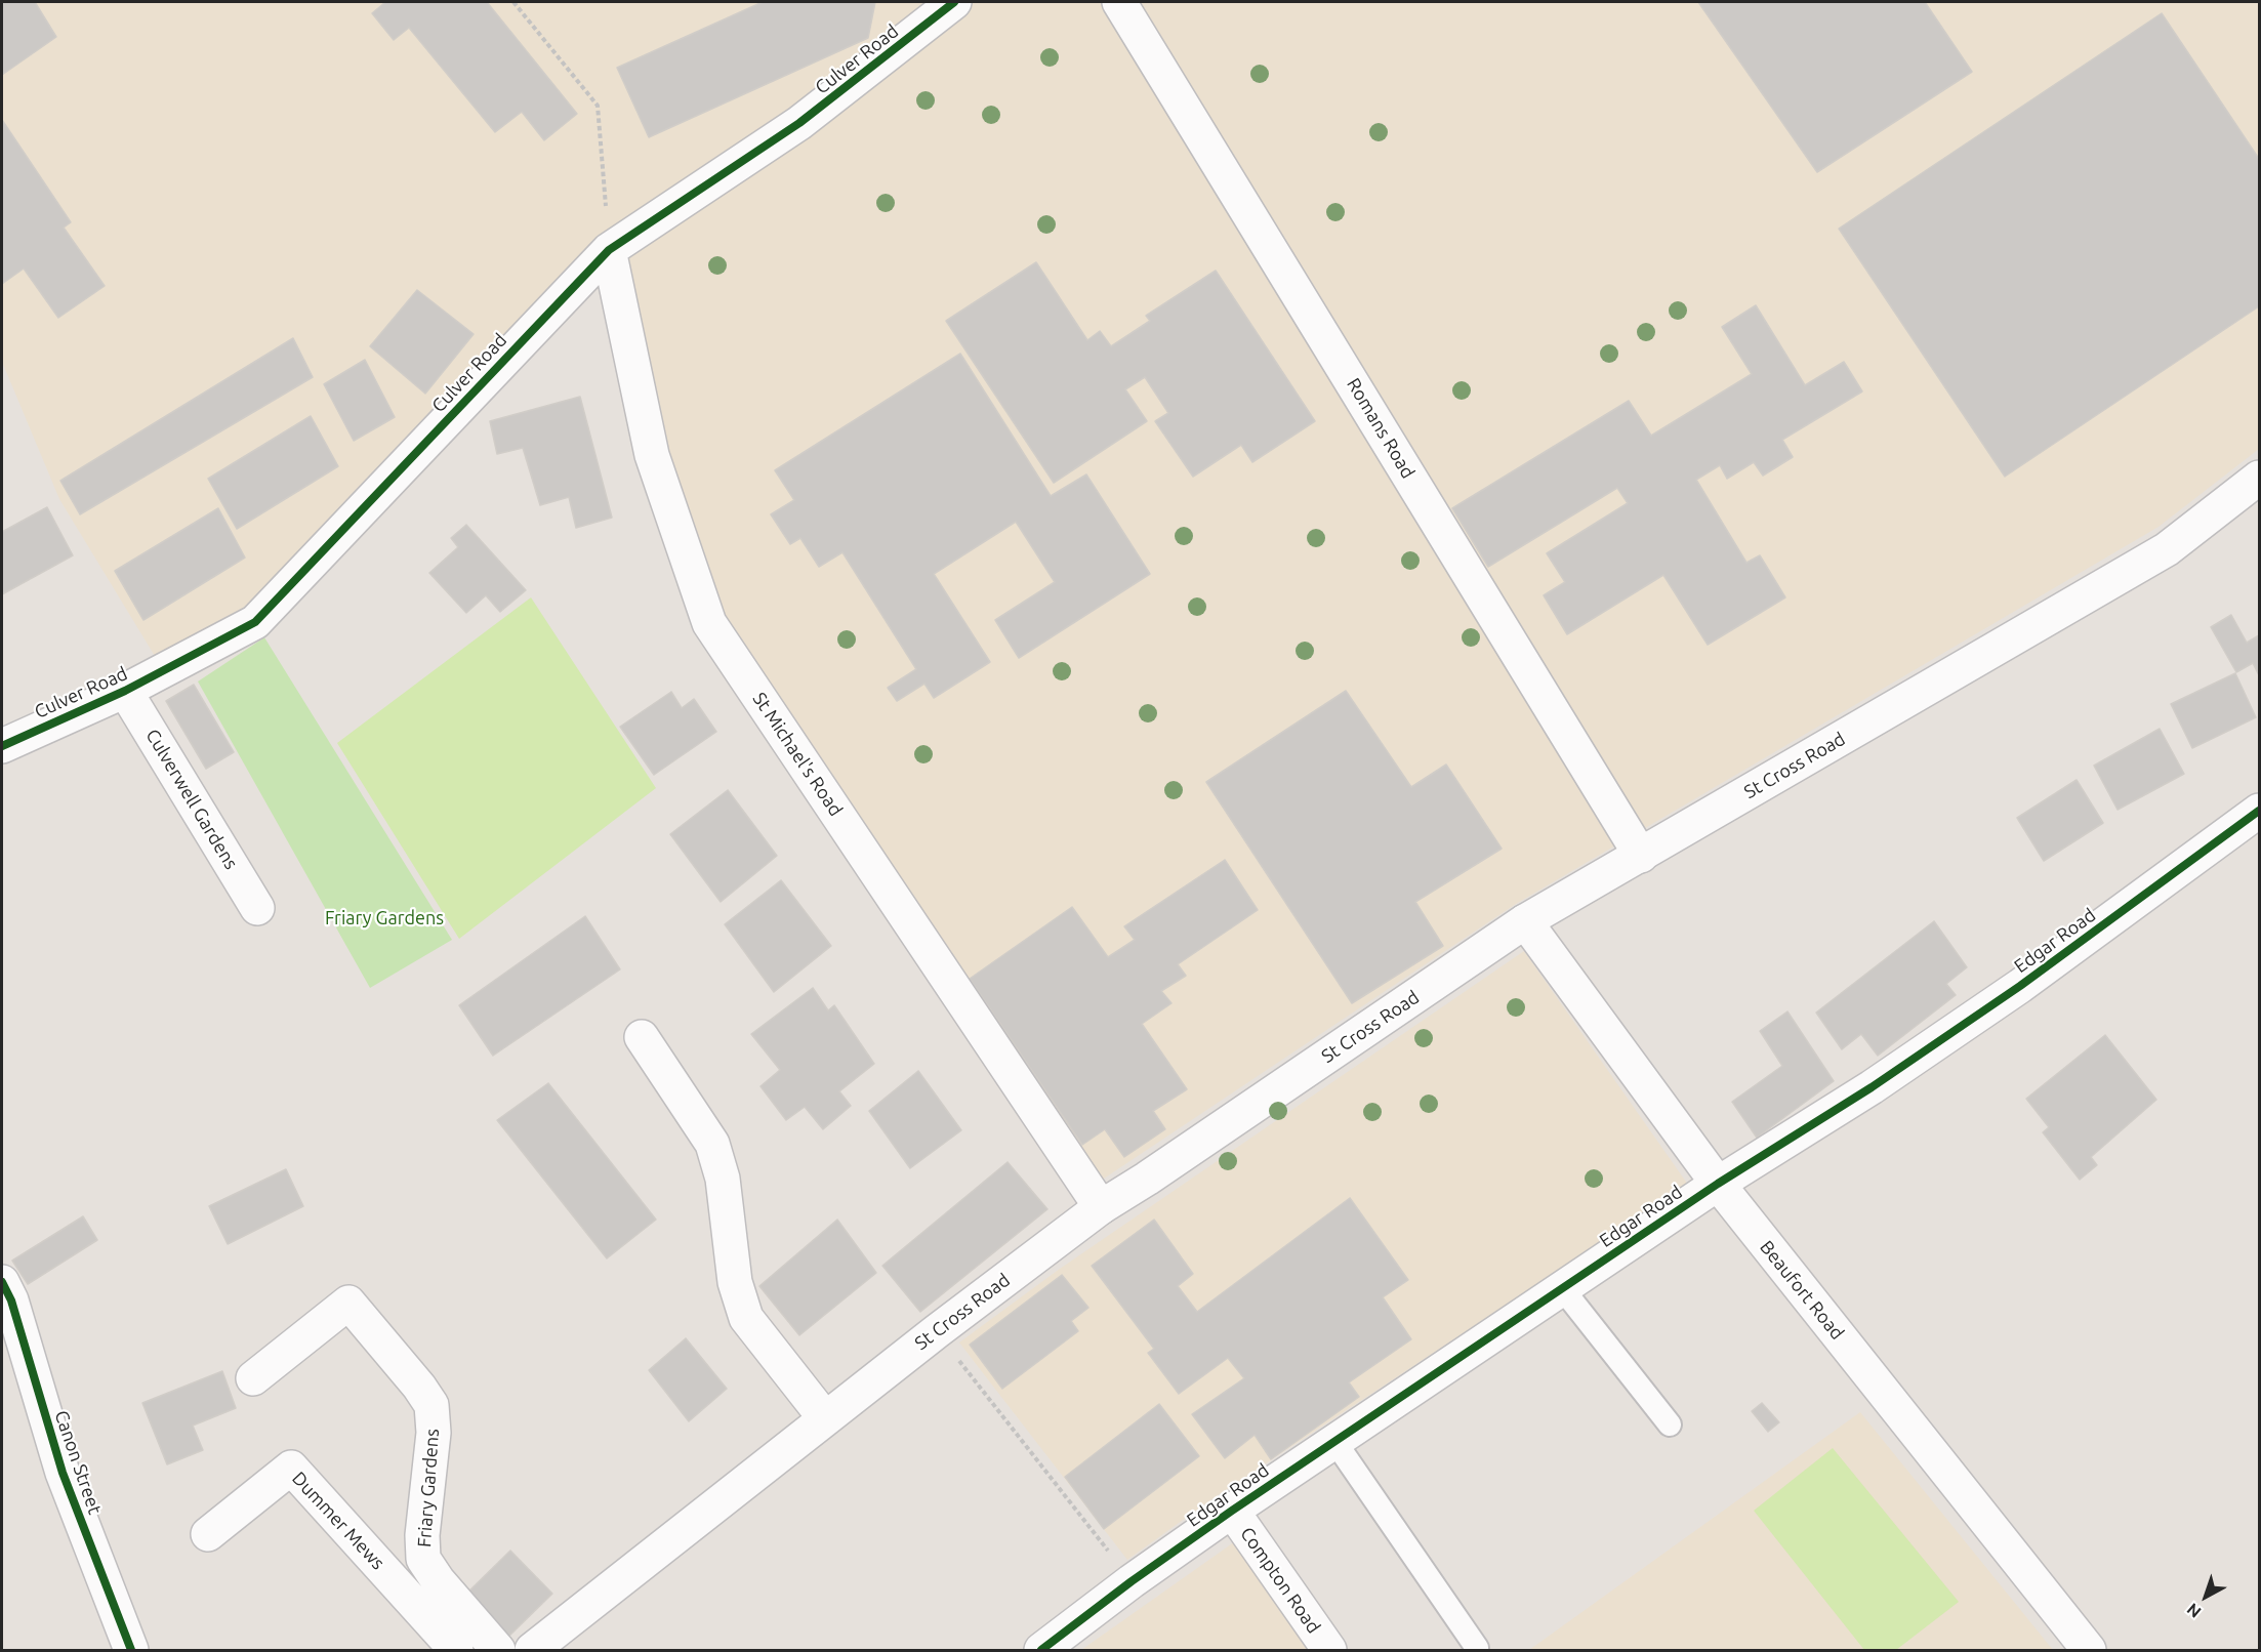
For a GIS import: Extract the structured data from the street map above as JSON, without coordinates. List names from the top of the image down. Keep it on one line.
{"streets":{"street":["Culver Road","Romans Road","St Michael's Road","St Cross Road","Culverwell Gardens","Edgar Road","Beaufort Road","Canon Street","Friary Gardens","Dummer Mews","Compton Road"]},"crossings":[["Culver Road","St Michael's Road"],["Culver Road","Culverwell Gardens"],["Romans Road","St Cross Road"],["St Michael's Road","St Cross Road"],["St Cross Road","Beaufort Road"],["Edgar Road","Beaufort Road"],["Edgar Road","Compton Road"]],"parks":["Friary Gardens"],"north":"bottom left"}
